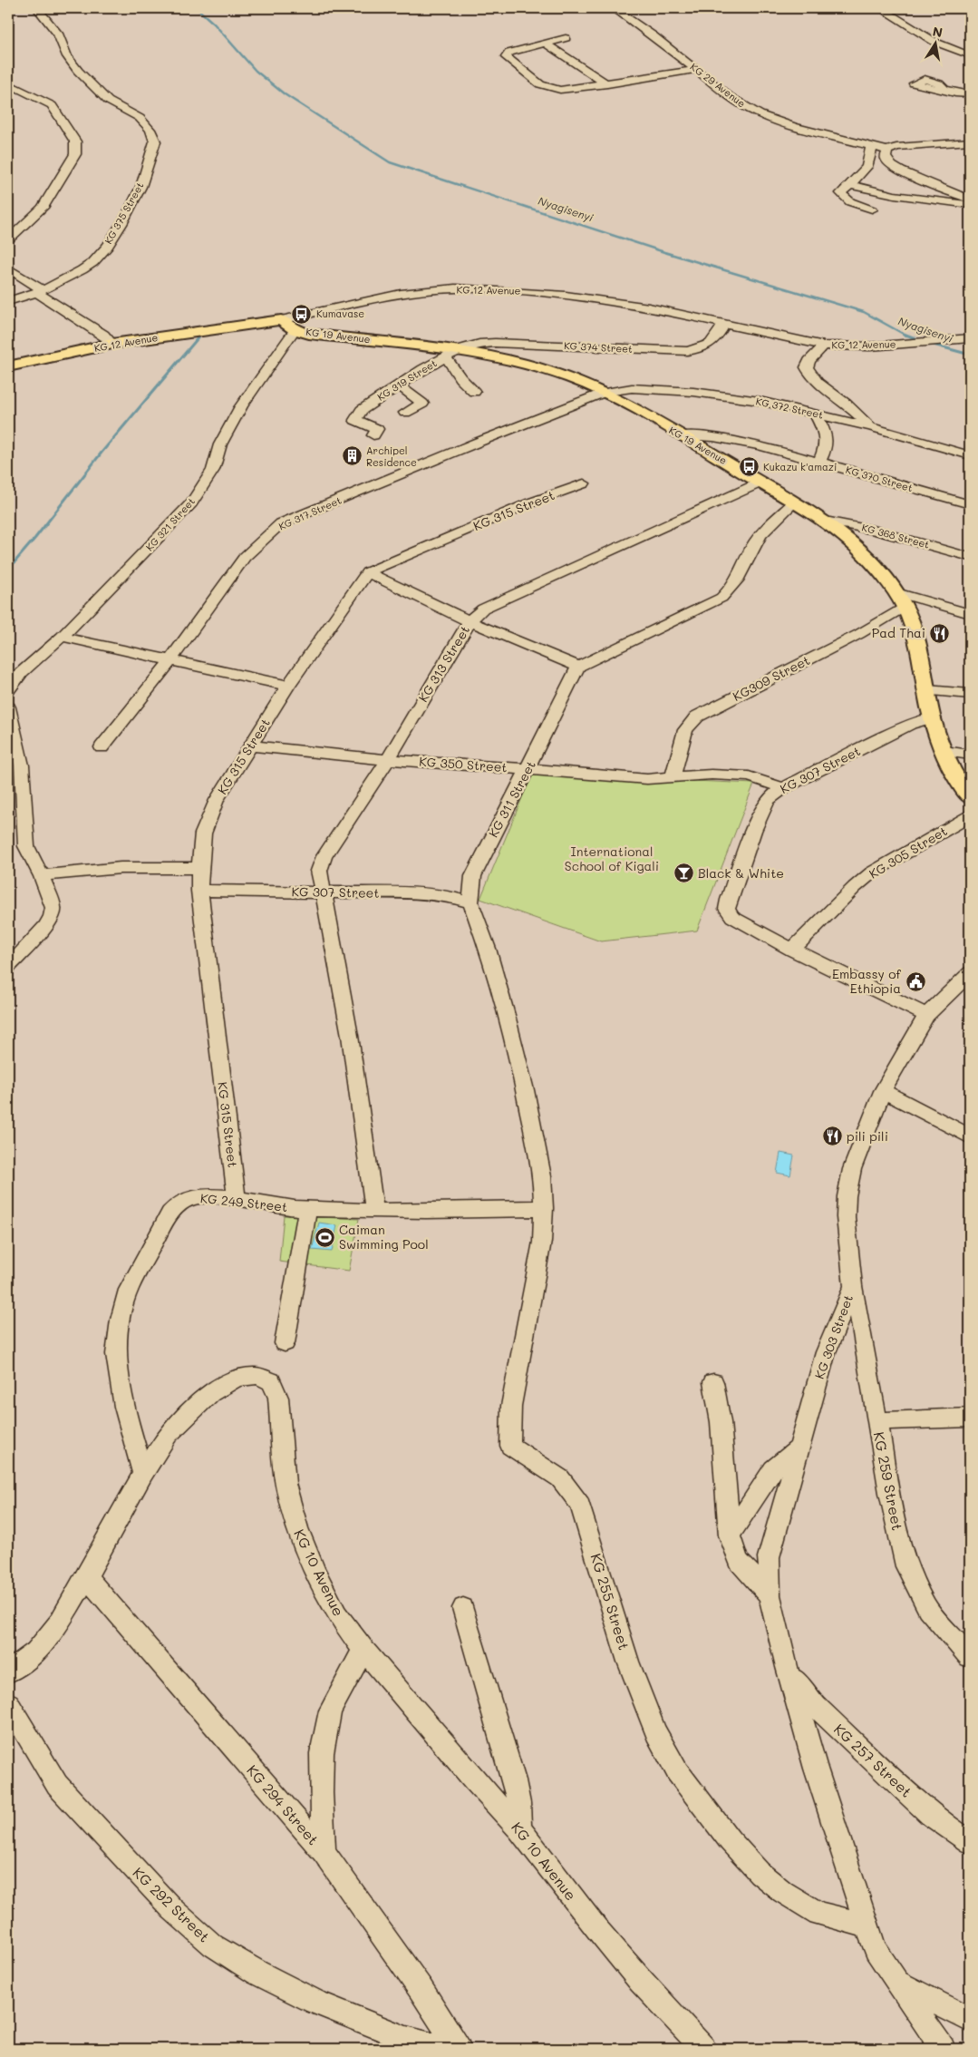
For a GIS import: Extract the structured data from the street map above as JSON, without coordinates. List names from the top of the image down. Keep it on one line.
{"streets":{"main road":["KG 12 Avenue","KG 19 Avenue"],"street":["KG 29 Avenue","KG 375 Street","KG 374 Street","KG 319 Street","KG 372 Street","KG 370 Street","KG 315 Street","KG 317 Street","KG 321 Street","KG 368 Street","KG 313 Street","KG309 Street","KG 350 Street","KG 307 Street","KG 311 Street","KG 305 Street","KG 249 Street","KG 303 Street","KG 259 Street","KG 10 Avenue","KG 255 Street","KG 257 Street","KG 294 Street","KG 292 Street"]},"crossings":[["KG 12 Avenue","KG 19 Avenue"],["KG 12 Avenue","KG 374 Street"],["KG 19 Avenue","KG 374 Street"],["KG 19 Avenue","KG 319 Street"],["KG 19 Avenue","KG 372 Street"],["KG 19 Avenue","KG 370 Street"],["KG 19 Avenue","KG 317 Street"],["KG 19 Avenue","KG 321 Street"],["KG 19 Avenue","KG 368 Street"],["KG 19 Avenue","KG 313 Street"],["KG 19 Avenue","KG309 Street"],["KG 19 Avenue","KG 307 Street"],["KG 374 Street","KG 319 Street"],["KG 372 Street","KG 317 Street"],["KG 315 Street","KG 350 Street"],["KG 315 Street","KG 307 Street"],["KG 315 Street","KG 249 Street"],["KG 313 Street","KG 350 Street"],["KG 313 Street","KG 307 Street"],["KG 313 Street","KG 249 Street"],["KG309 Street","KG 350 Street"],["KG 350 Street","KG 307 Street"],["KG 350 Street","KG 311 Street"],["KG 307 Street","KG 311 Street"],["KG 307 Street","KG 305 Street"],["KG 311 Street","KG 249 Street"],["KG 311 Street","KG 255 Street"],["KG 249 Street","KG 10 Avenue"],["KG 249 Street","KG 255 Street"],["KG 303 Street","KG 259 Street"],["KG 303 Street","KG 255 Street"],["KG 303 Street","KG 257 Street"],["KG 10 Avenue","KG 294 Street"]],"water":["Nyagisenyi"],"parks":["International School of Kigali"],"places":{"bus stop":["Kumavase","Kukazu k'amazi"],"building":["Archipel Residence"],"restaurant":["Pad Thai","pili pili"],"bar":["Black & White"],"public building":["Embassy of Ethiopia"],"sports":["Caiman Swimming Pool"]},"north":"top"}
